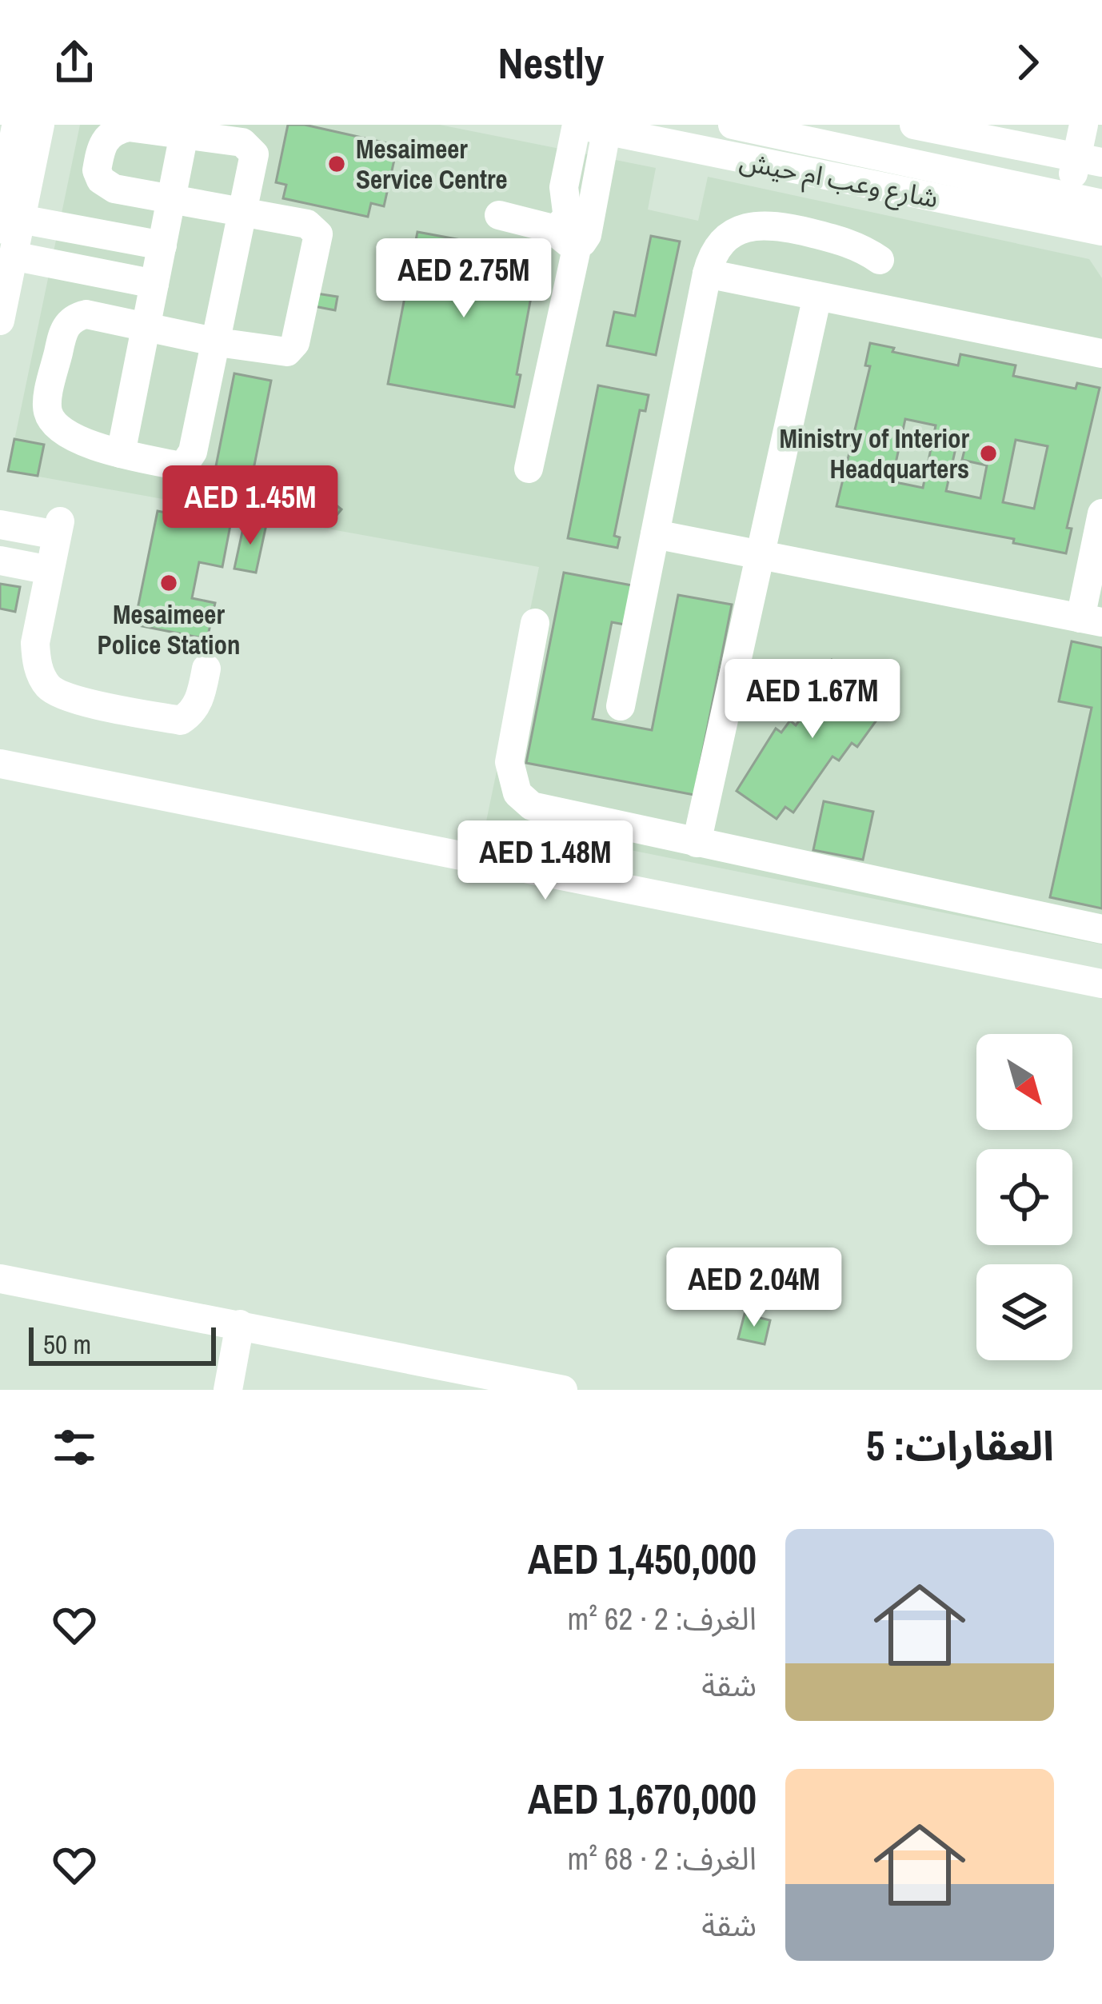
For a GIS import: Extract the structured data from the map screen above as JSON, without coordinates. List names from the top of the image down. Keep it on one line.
{"streets":{"street":["شارع وعب ام حيش"]},"places":["Mesaimeer Service Centre","Ministry of Interior Headquarters","Mesaimeer Police Station"],"scale_bar":"50 m","north":"bottom right","page":{"header":"Nestly","price":["AED 2.75M","AED 1.45M","AED 1.67M","AED 1.48M","AED 2.04M"],"scale":"50 m","heading":"العقارات: 5","list":[{"name":"AED 1,450,000","note":"الغرف: 2 · 62 m² · شقة"},{"name":"AED 1,670,000","note":"الغرف: 2 · 68 m² · شقة"}]}}
